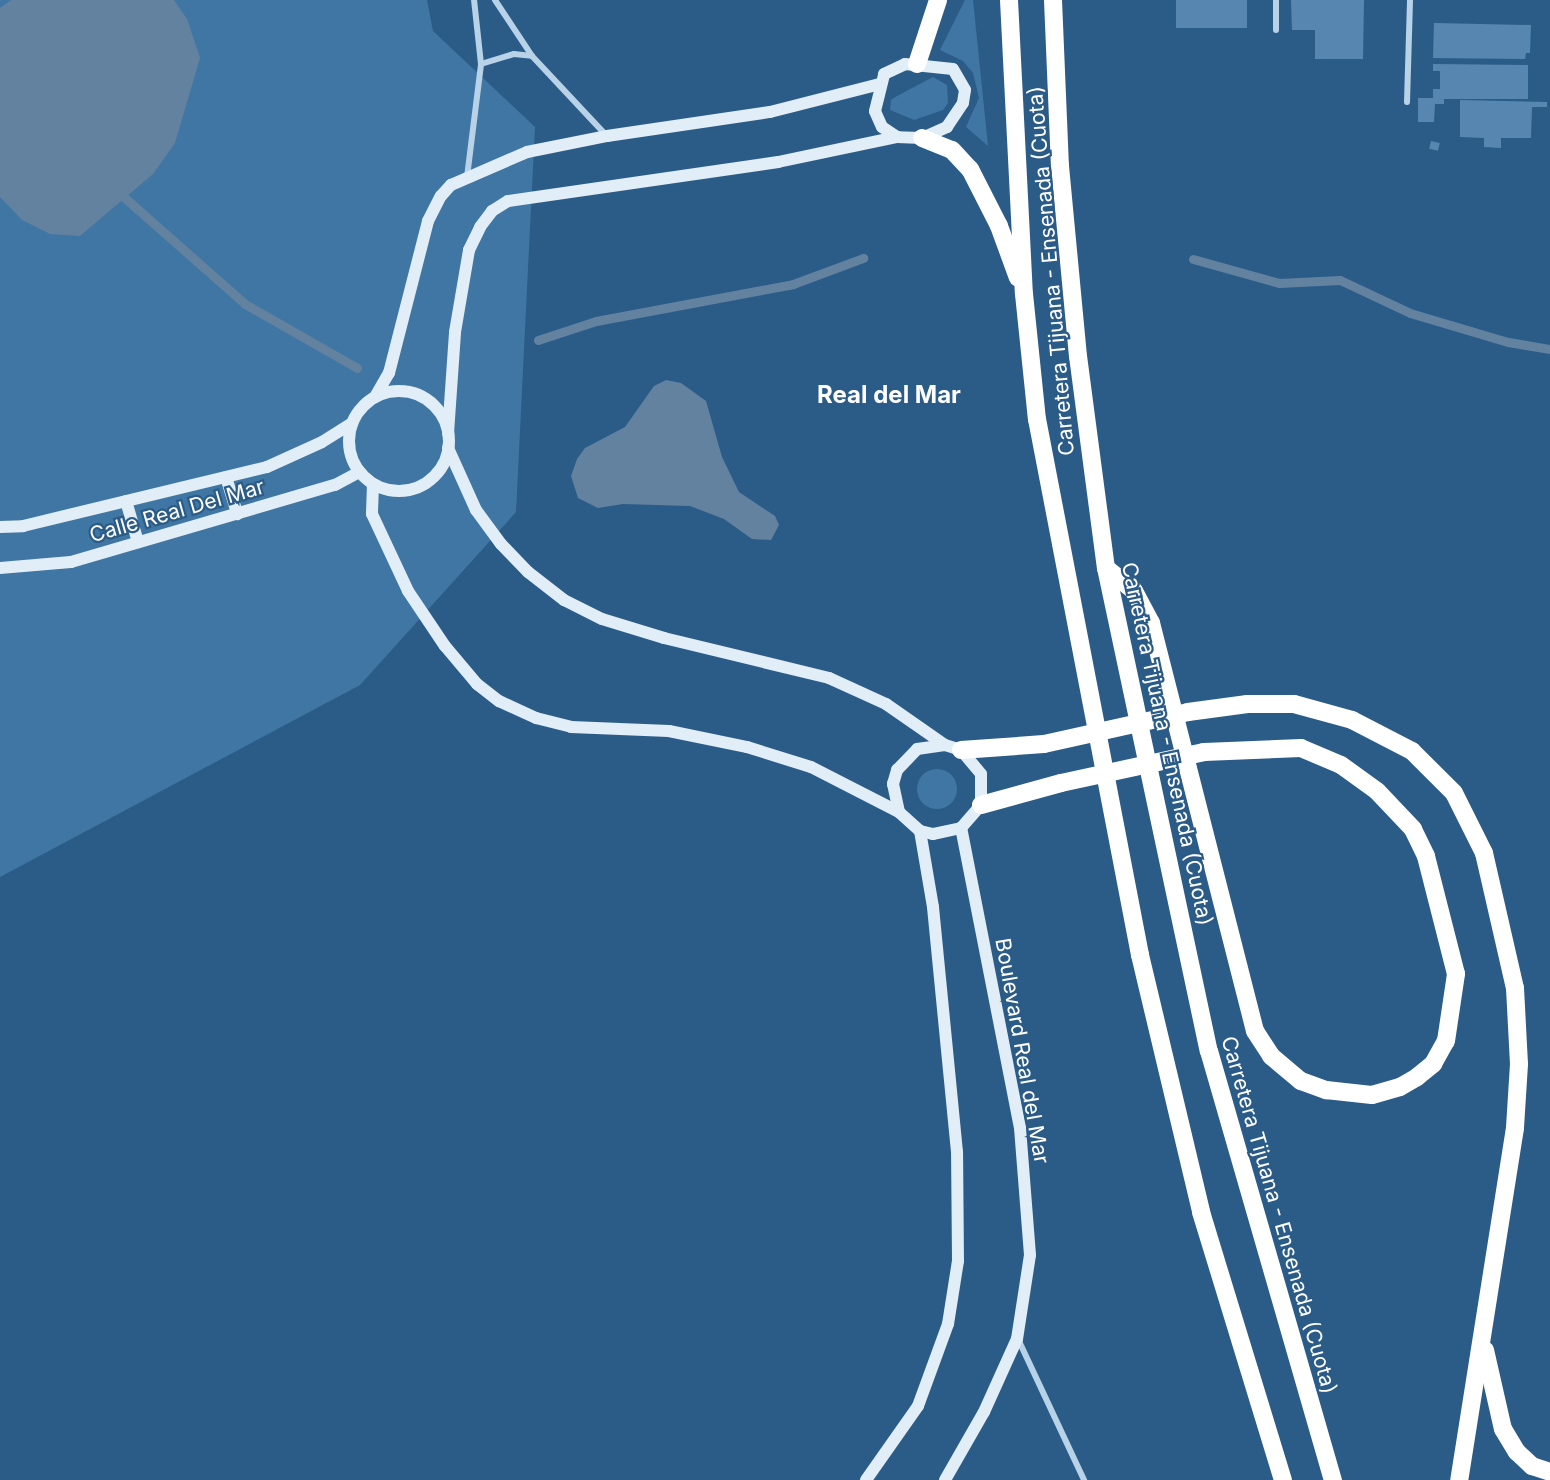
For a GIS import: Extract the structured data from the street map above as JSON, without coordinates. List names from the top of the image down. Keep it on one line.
{"streets":{"highway":["Carretera Tijuana - Ensenada (Cuota)"],"street":["Calle Real Del Mar","Boulevard Real del Mar"]},"districts":["Real del Mar"]}
